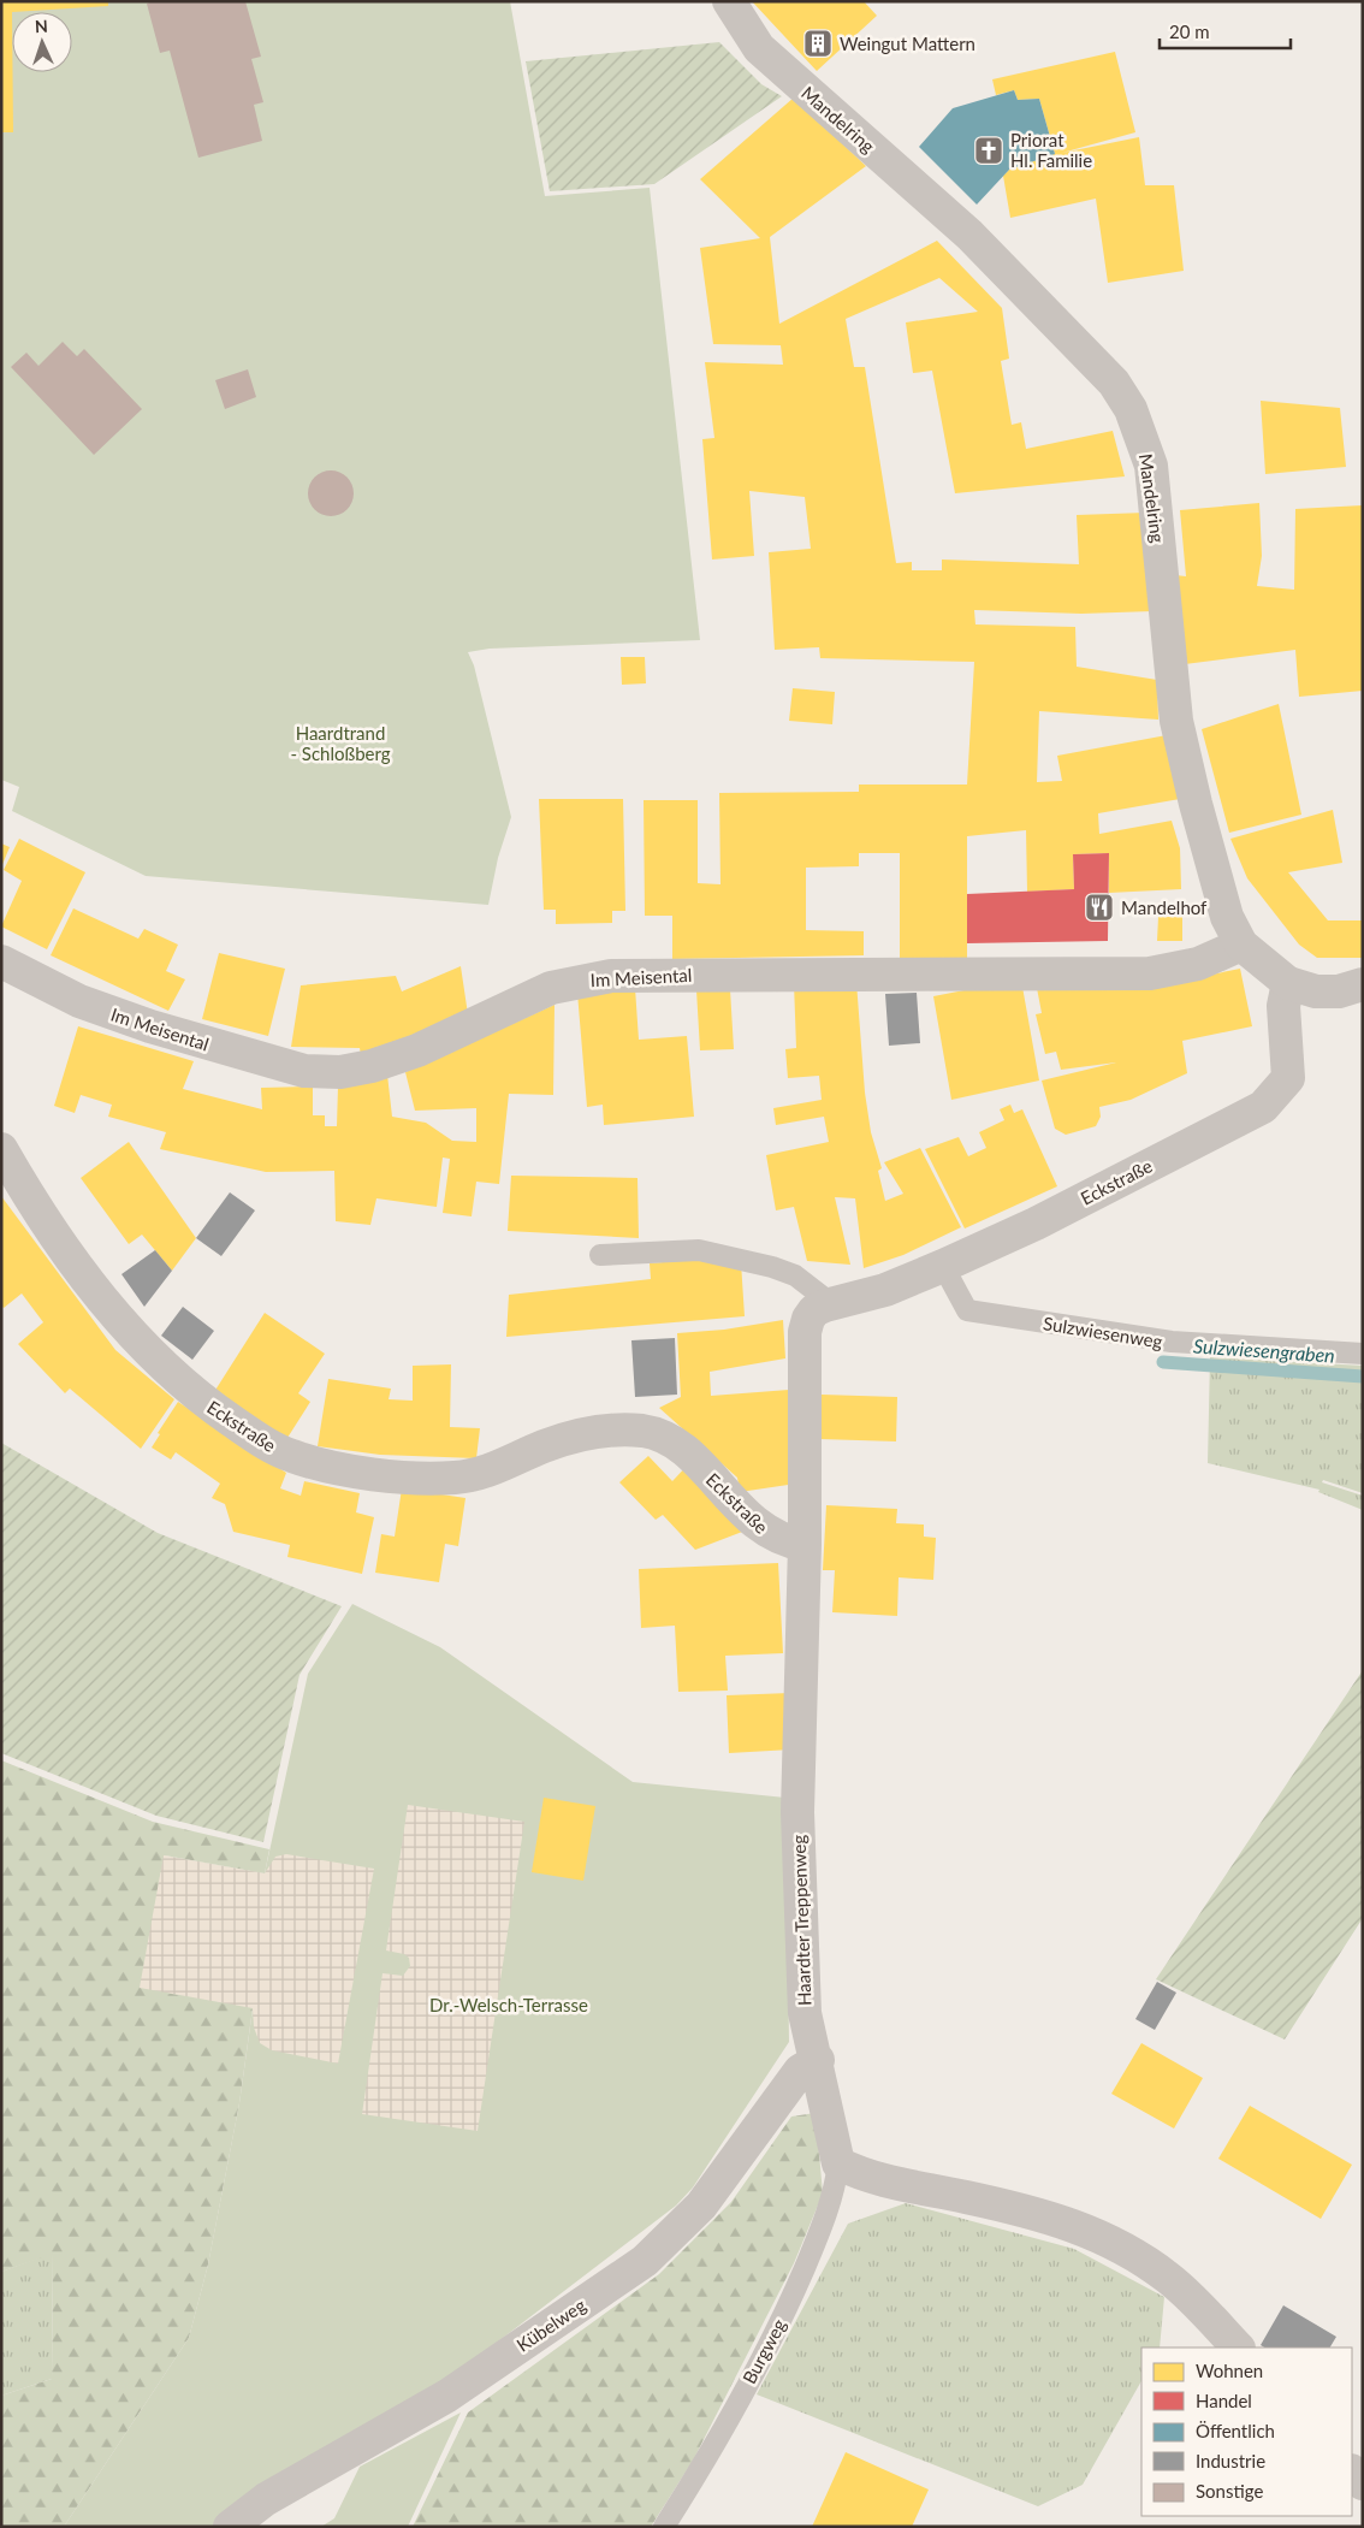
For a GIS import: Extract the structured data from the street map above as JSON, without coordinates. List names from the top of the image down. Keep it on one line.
{"streets":{"street":["Mandelring","Im Meisental","Eckstraße","Haardter Treppenweg","Kübelweg"],"lane":["Sulzwiesenweg","Burgweg"]},"crossings":[["Mandelring","Im Meisental"],["Mandelring","Eckstraße"],["Eckstraße","Sulzwiesenweg"],["Eckstraße","Haardter Treppenweg"],["Haardter Treppenweg","Kübelweg"],["Haardter Treppenweg","Burgweg"]],"water":["Sulzwiesengraben"],"parks":["Haardtrand - Schloßberg","Dr.-Welsch-Terrasse"],"places":{"building":["Weingut Mattern"],"church":["Priorat Hl. Familie"],"restaurant":["Mandelhof"]},"legend":["Wohnen","Handel","Öffentlich","Industrie","Sonstige"],"scale_bar":"20 m","north":"top"}
